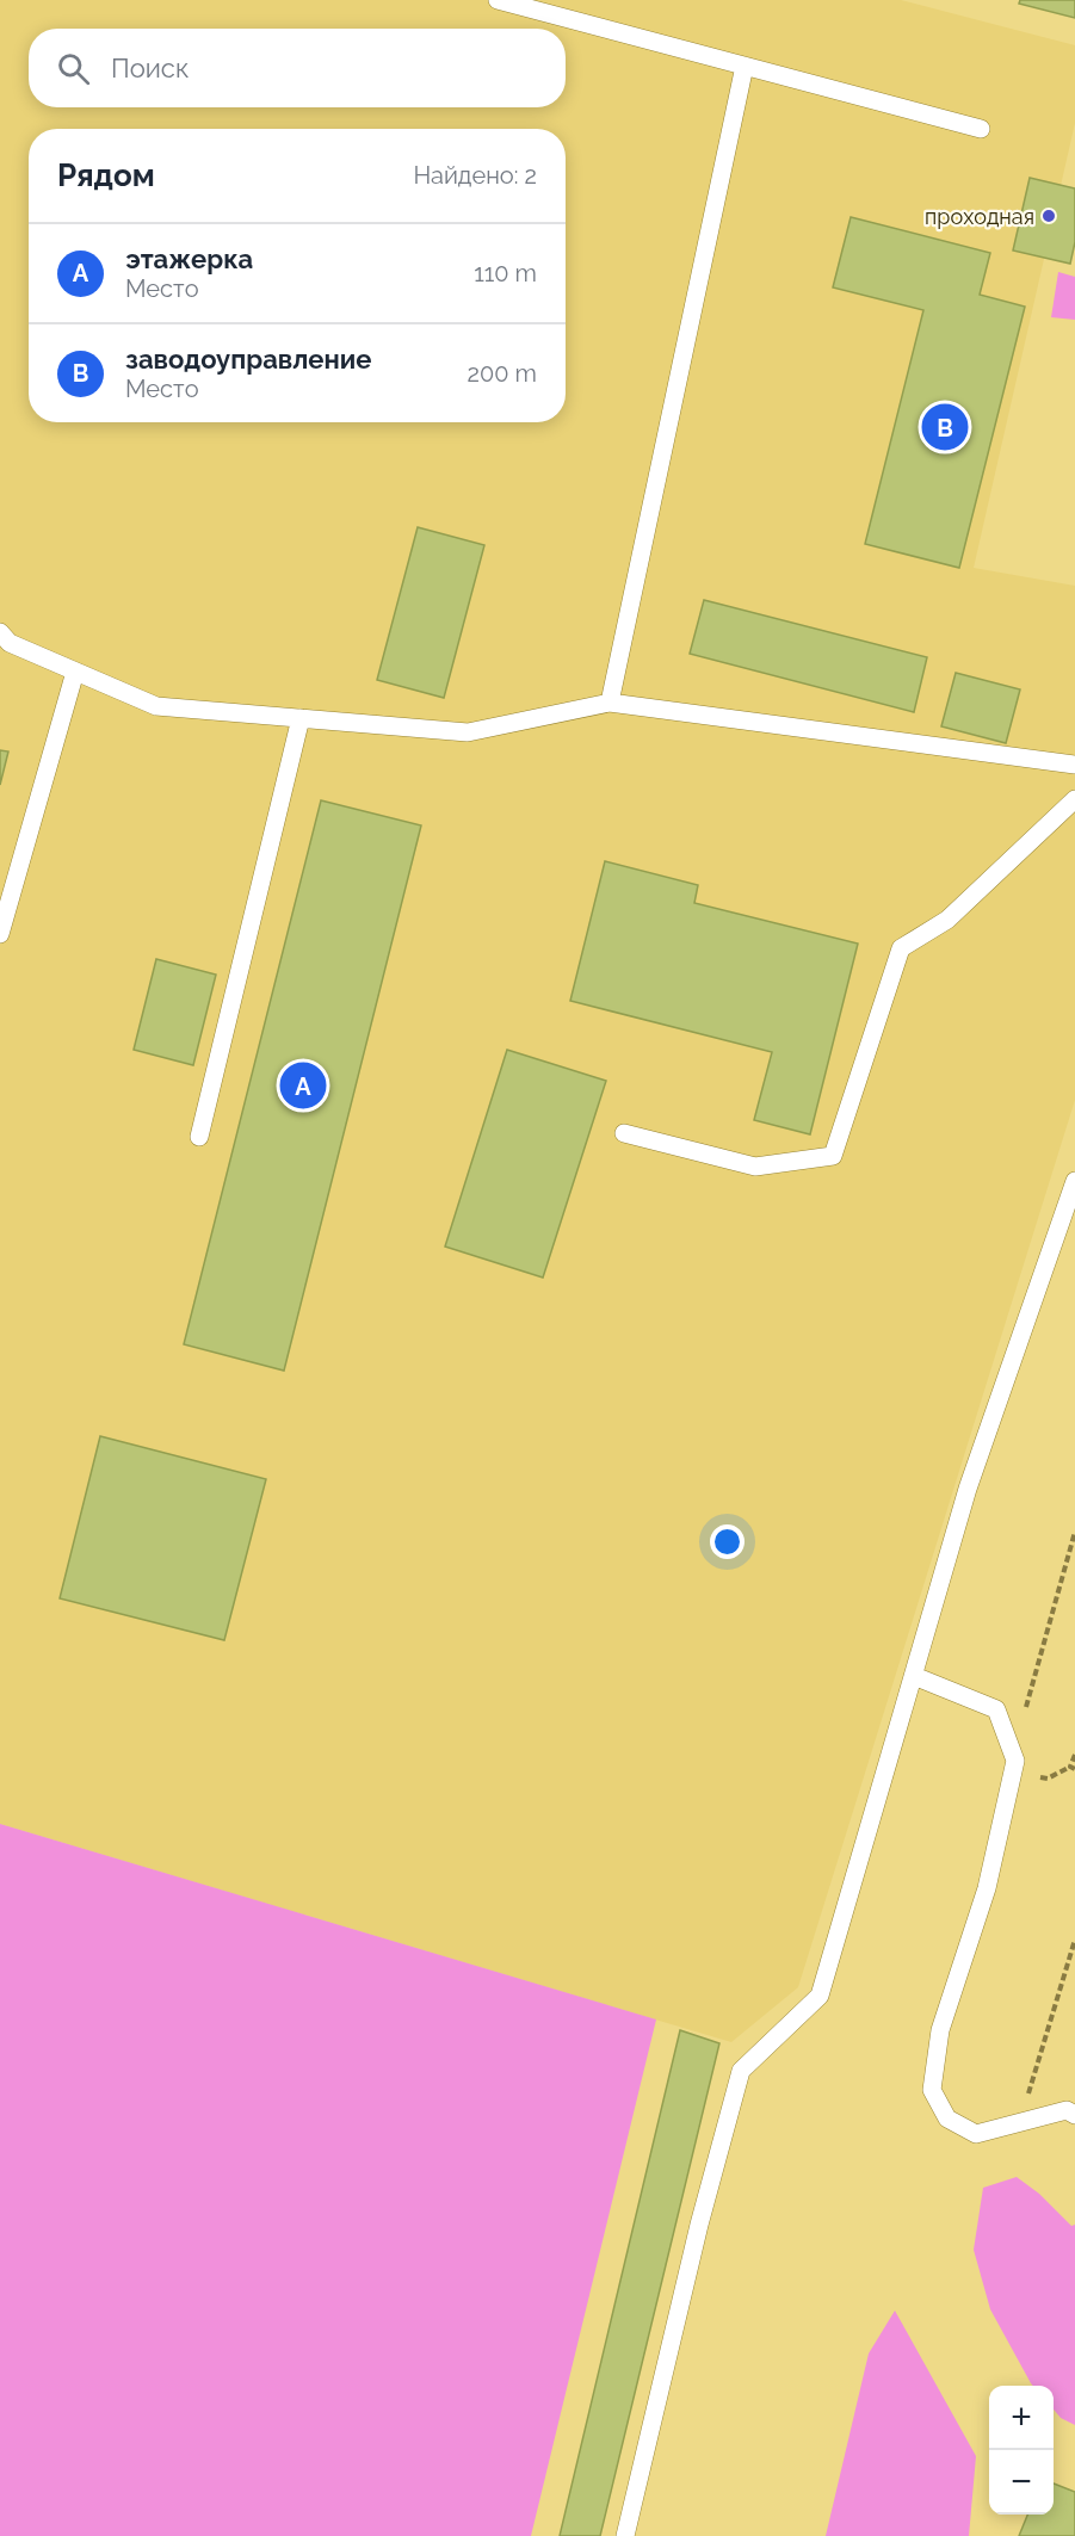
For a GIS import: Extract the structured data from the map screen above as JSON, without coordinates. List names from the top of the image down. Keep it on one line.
{"places":["проходная"],"page":{"search":"Поиск","heading":["Рядом","Найдено: 2"],"list":[{"mark":"A","name":"этажерка","note":"Место","value":"110 m"},{"mark":"B","name":"заводоуправление","note":"Место","value":"200 m"}],"pins":["B","A"],"map_buttons":["+","−"]}}
